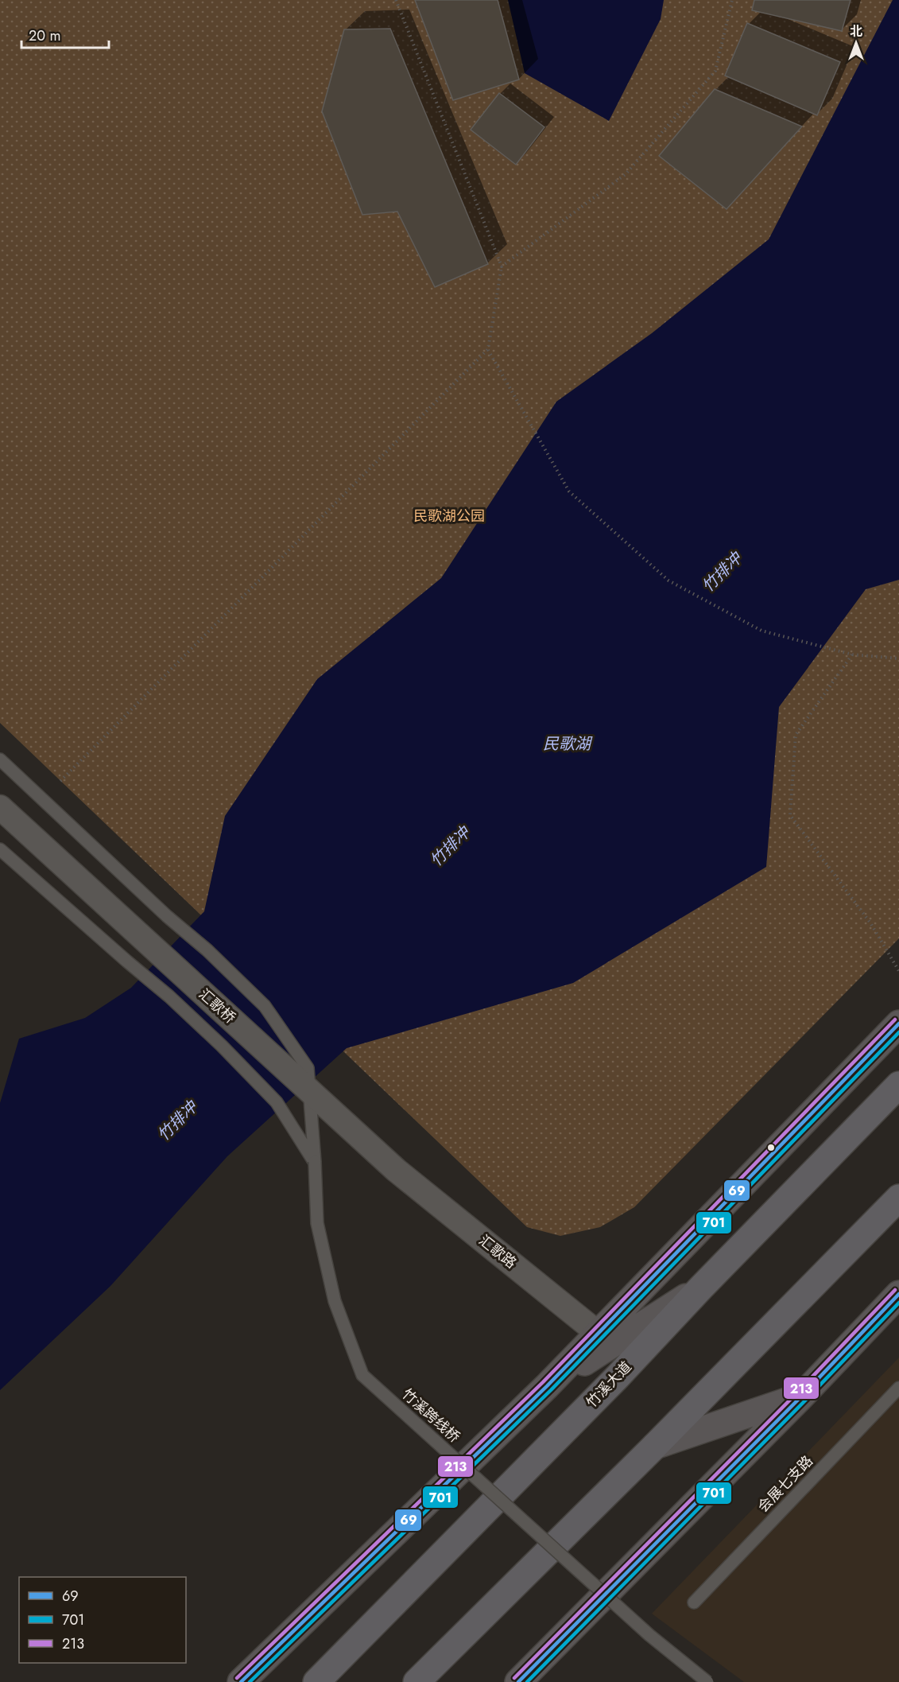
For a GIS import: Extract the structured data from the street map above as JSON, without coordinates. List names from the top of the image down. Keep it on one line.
{"streets":{"highway":["竹溪大道"],"street":["汇歌桥","汇歌路"],"lane":["竹溪跨线桥","会展七支路"]},"crossings":[["汇歌桥","汇歌路"]],"water":["竹排冲","民歌湖"],"parks":["民歌湖公园"],"lines":["transit line 213","transit line 69","transit line 701"],"legend":["69","701","213"],"scale_bar":"20 m","north":"top"}
